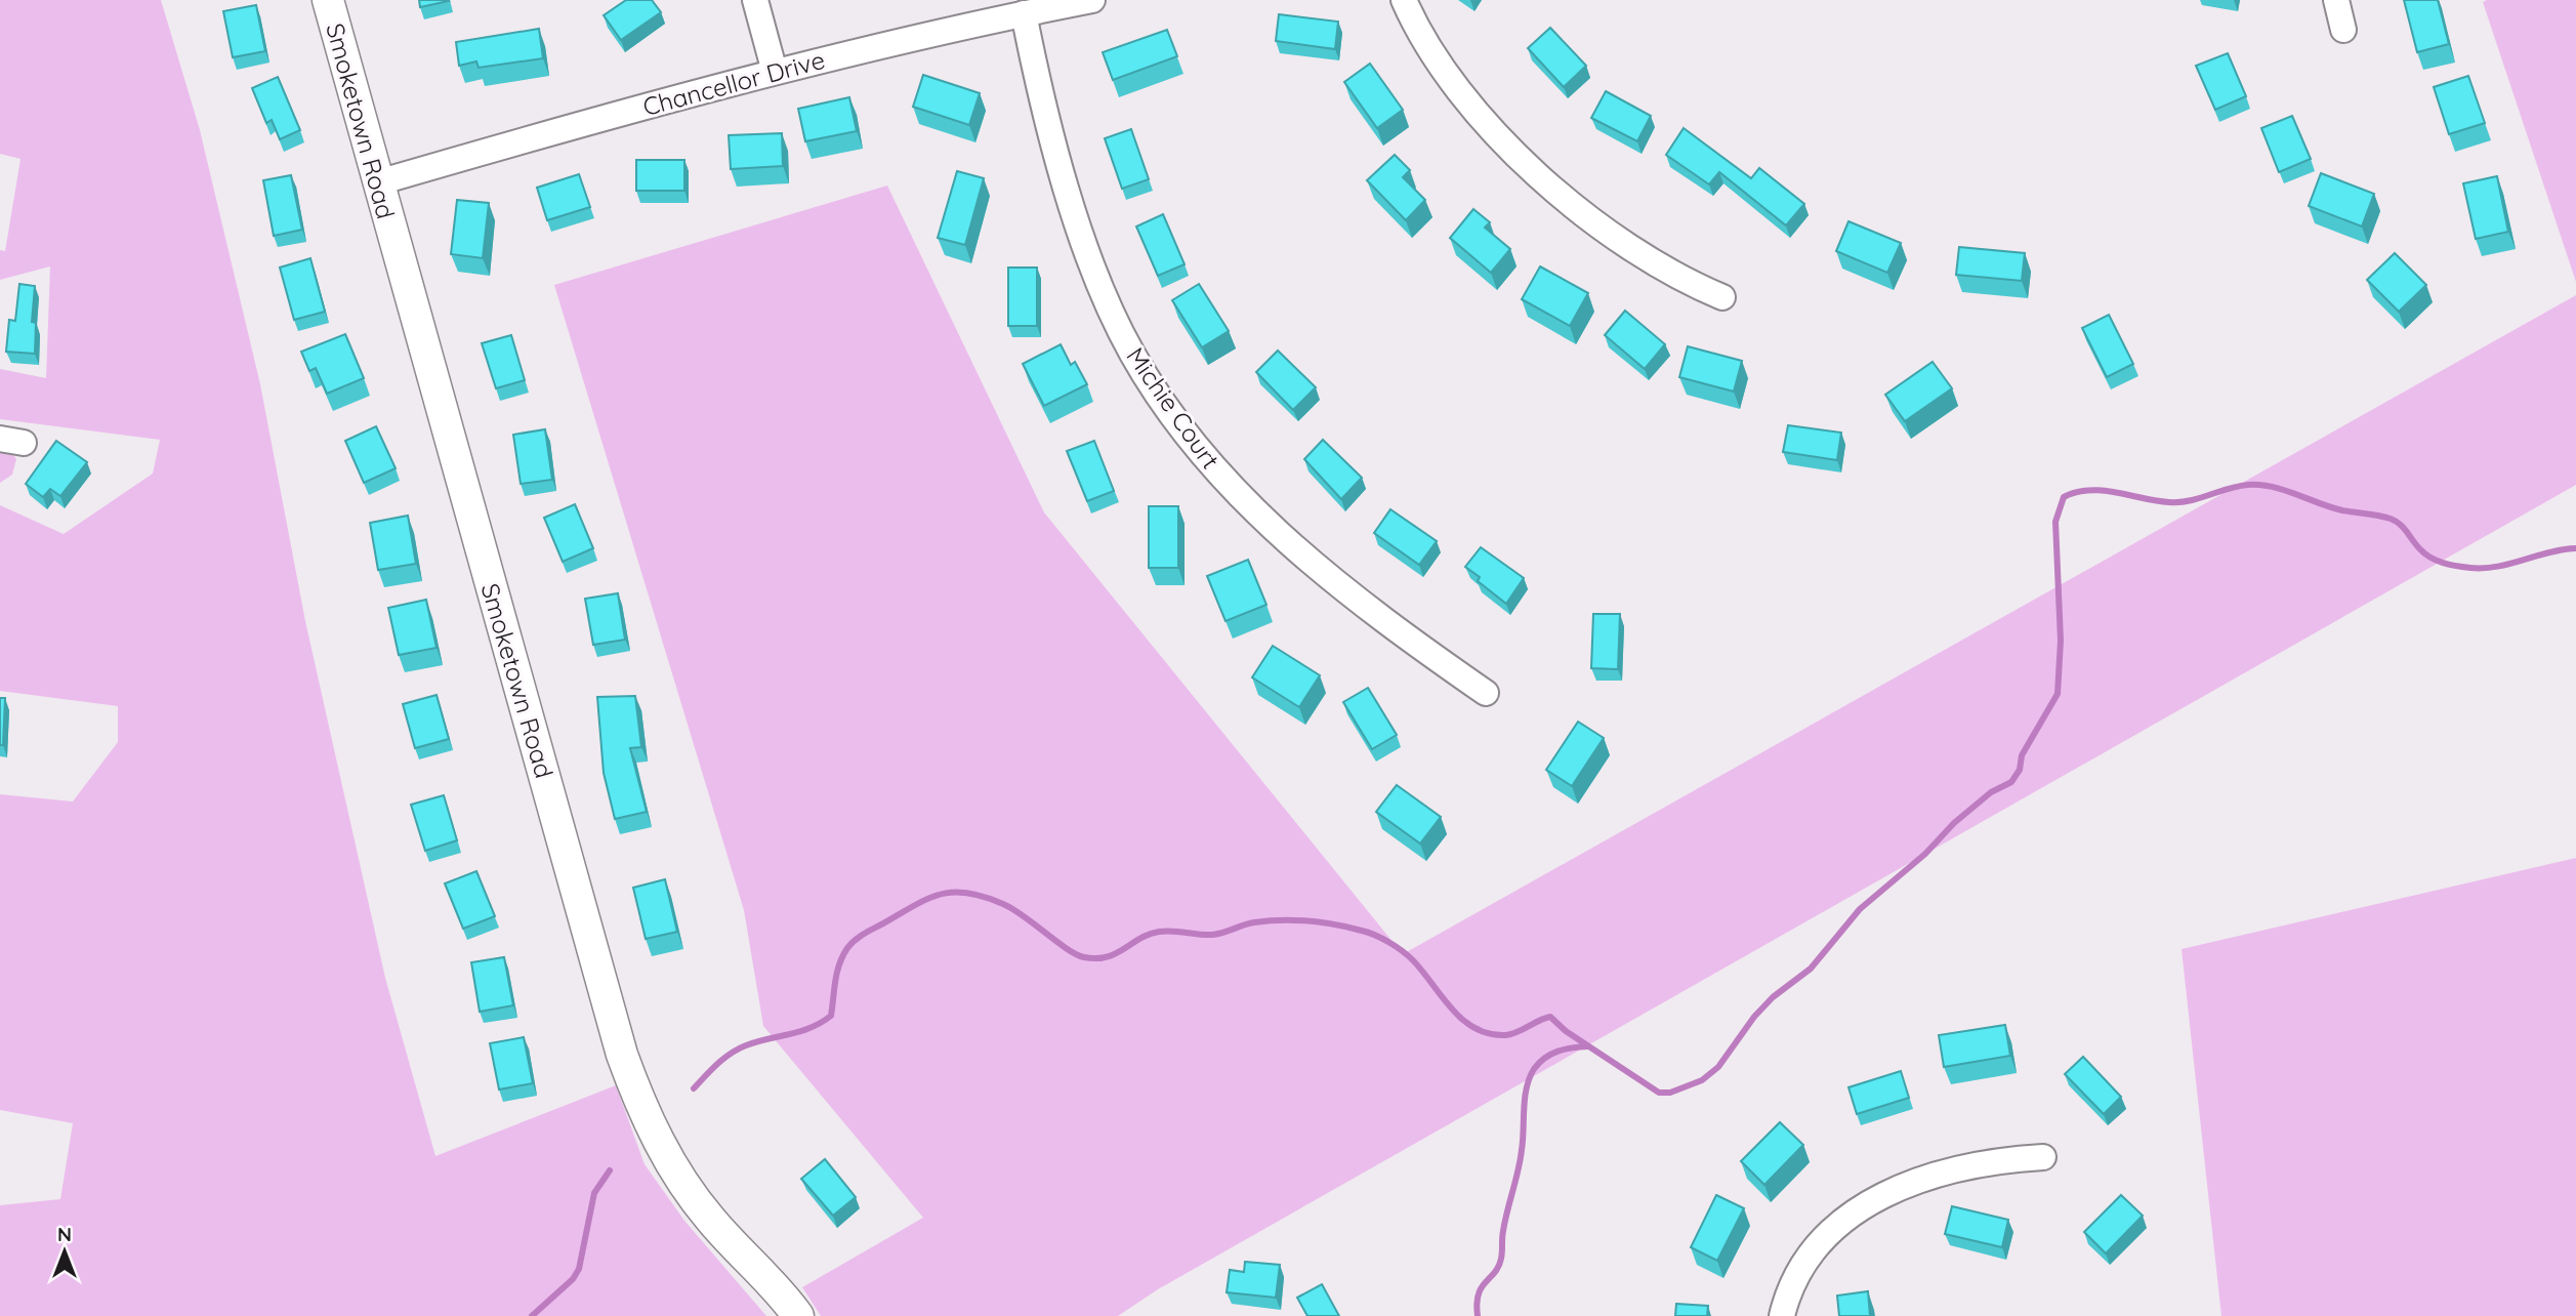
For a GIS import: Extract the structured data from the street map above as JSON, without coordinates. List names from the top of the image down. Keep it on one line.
{"streets":{"main road":["Smoketown Road"],"street":["Chancellor Drive","Michie Court"]},"crossings":[["Chancellor Drive","Smoketown Road"],["Chancellor Drive","Michie Court"]],"north":"top"}
